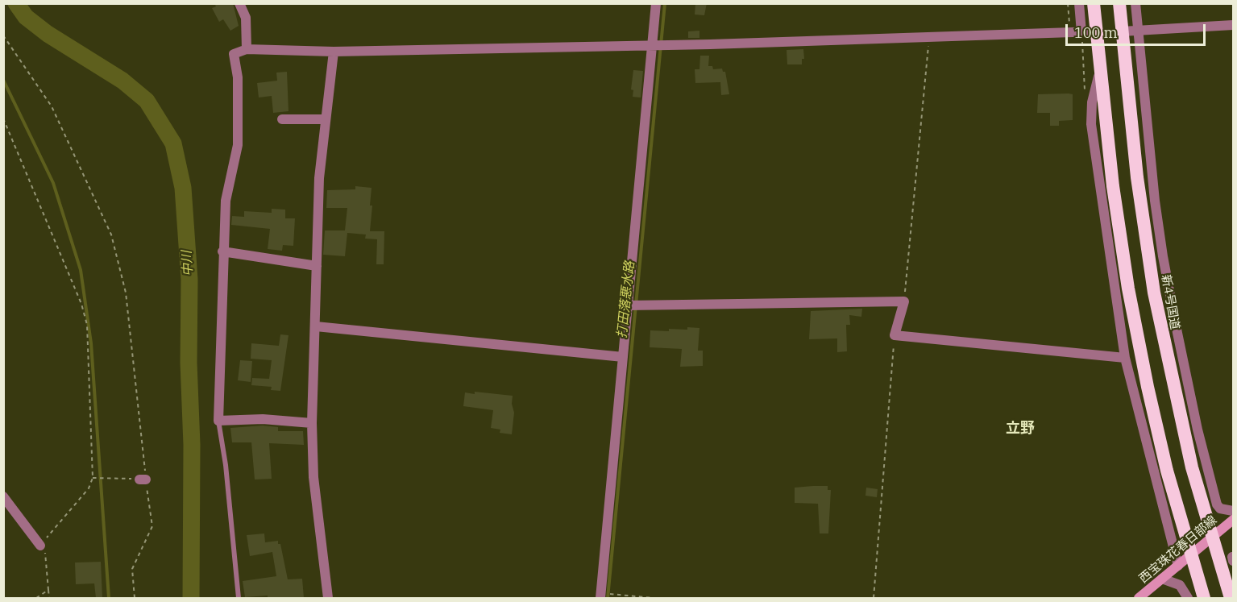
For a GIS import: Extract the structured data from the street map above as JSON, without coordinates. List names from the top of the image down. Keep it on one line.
{"streets":{"highway":["新4号国道"],"main road":["西宝珠花春日部線"]},"crossings":[["新4号国道","西宝珠花春日部線"]],"districts":["立野"],"water":["中川","打田落悪水路"],"scale_bar":"100 m"}
